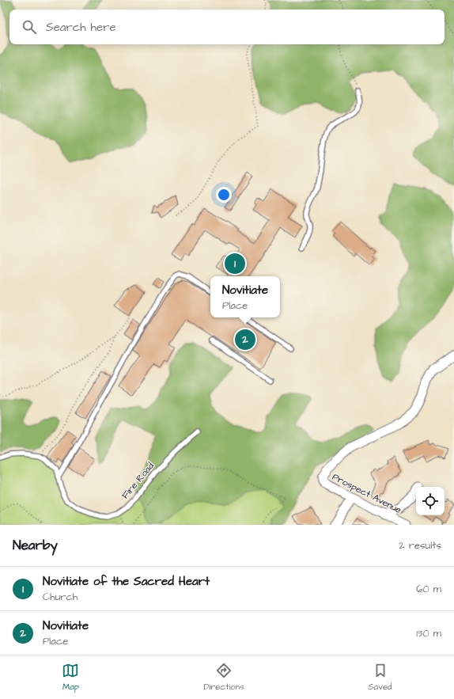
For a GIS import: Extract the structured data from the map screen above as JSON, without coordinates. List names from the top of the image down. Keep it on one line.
{"streets":{"street":["Prospect Avenue"],"lane":["Fire Road"]},"page":{"search":"Search here","pins":["1","2"],"popup":["Novitiate","Place"],"heading":["Nearby","2 results"],"list":[{"mark":"1","name":"Novitiate of the Sacred Heart","note":"Church","value":"60 m"},{"mark":"2","name":"Novitiate","note":"Place","value":"130 m"}],"nav":["Map","Directions","Saved"]}}
